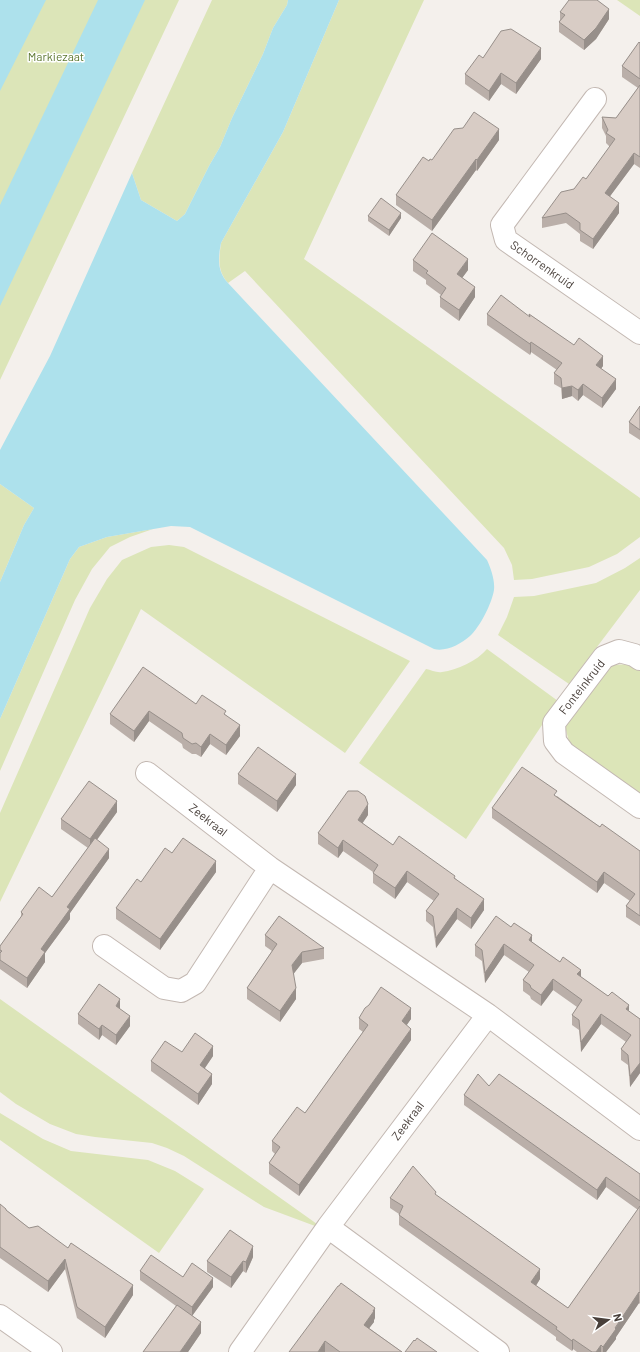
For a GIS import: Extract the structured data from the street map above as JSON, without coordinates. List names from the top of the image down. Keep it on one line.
{"streets":{"street":["Schorrenkruid","Fonteinkruid","Zeekraal"]},"parks":["Markiezaat"],"north":"right"}
